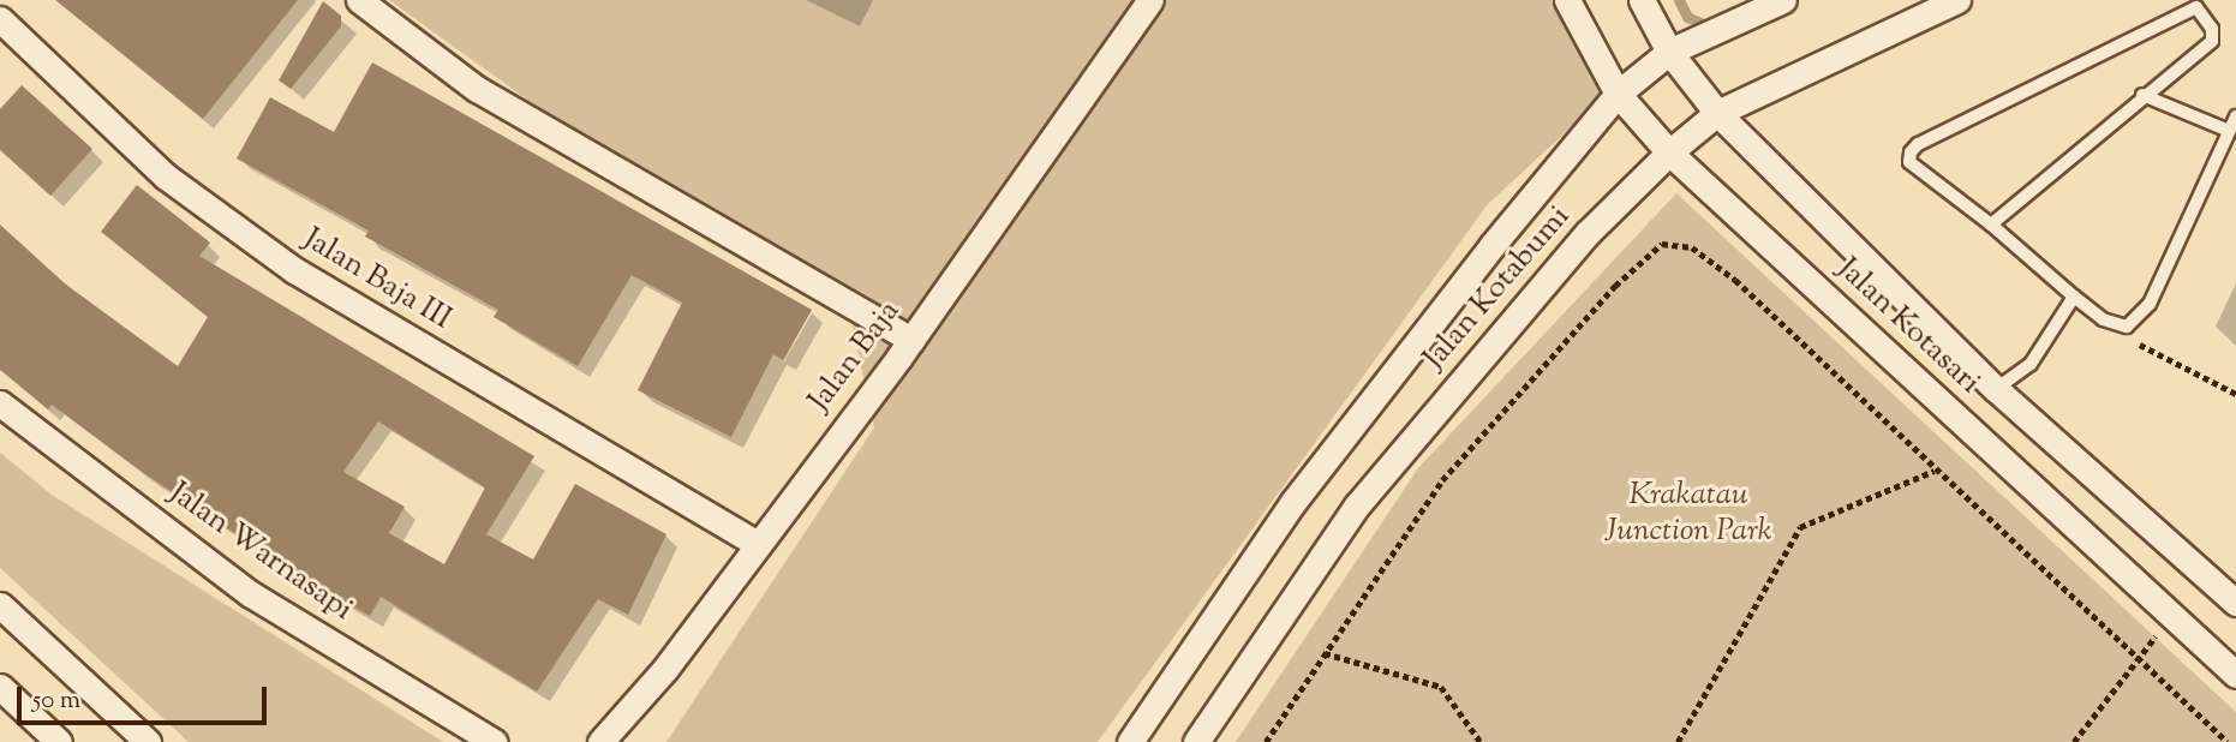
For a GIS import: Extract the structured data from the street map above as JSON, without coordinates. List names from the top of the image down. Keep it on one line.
{"streets":{"street":["Jalan Baja III","Jalan Kotabumi","Jalan Kotasari","Jalan Baja","Jalan Warnasapi"]},"crossings":[["Jalan Baja III","Jalan Baja"],["Jalan Kotabumi","Jalan Kotasari"]],"parks":["Krakatau Junction Park"],"scale_bar":"50 m"}
